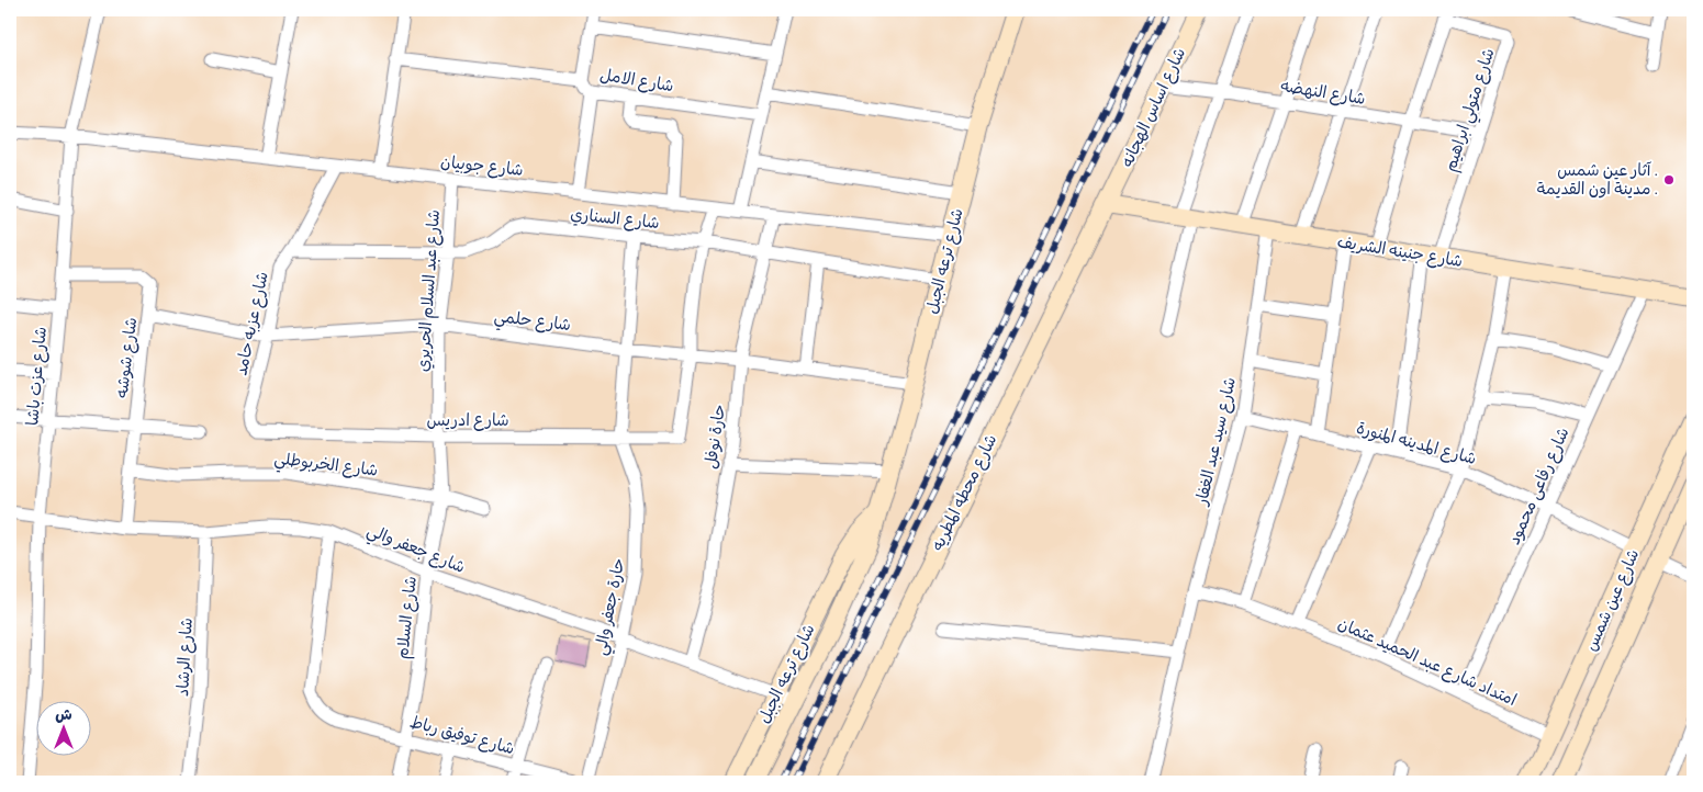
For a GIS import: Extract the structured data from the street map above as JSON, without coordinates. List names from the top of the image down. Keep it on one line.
{"streets":{"street":["شارع الامل","شارع النهضه","شارع اساس الهجانه","شارع متولي ابراهيم","شارع جوبيان","شارع السناري","شارع جنينه الشريف","شارع ترعه الجبل","شارع عبد السلام الحريري","شارع حلمي","شارع عزبه حامد","شارع شوشه","شارع عزت باشا","شارع ادريس","حارة نوفل","شارع سيد عبد الغفار","شارع المدينه المنورة","شارع الخربوطلي","شارع رفاعى محمود","شارع محطه المطريه","شارع جعفر والي","شارع عين شمس","حارة جعفر والي","شارع السلام","شارع الرشاد","امتداد شارع عبد الحميد عثمان","شارع توفيق رباط"]},"crossings":[["شارع النهضه","شارع اساس الهجانه"],["شارع النهضه","شارع متولي ابراهيم"],["شارع اساس الهجانه","شارع جنينه الشريف"],["شارع اساس الهجانه","شارع محطه المطريه"],["شارع متولي ابراهيم","شارع جنينه الشريف"],["شارع متولي ابراهيم","شارع المدينه المنورة"],["شارع جوبيان","شارع ترعه الجبل"],["شارع جوبيان","شارع عبد السلام الحريري"],["شارع جوبيان","شارع عزبه حامد"],["شارع جوبيان","شارع عزت باشا"],["شارع جوبيان","حارة نوفل"],["شارع السناري","شارع ترعه الجبل"],["شارع السناري","شارع عبد السلام الحريري"],["شارع السناري","شارع عزبه حامد"],["شارع السناري","حارة نوفل"],["شارع جنينه الشريف","شارع سيد عبد الغفار"],["شارع جنينه الشريف","شارع رفاعى محمود"],["شارع جنينه الشريف","شارع محطه المطريه"],["شارع ترعه الجبل","شارع حلمي"],["شارع ترعه الجبل","شارع جعفر والي"],["شارع عبد السلام الحريري","شارع حلمي"],["شارع عبد السلام الحريري","شارع ادريس"],["شارع عبد السلام الحريري","شارع السلام"],["شارع حلمي","شارع عزبه حامد"],["شارع حلمي","شارع شوشه"],["شارع حلمي","شارع ادريس"],["شارع حلمي","حارة نوفل"],["شارع عزبه حامد","شارع ادريس"],["شارع شوشه","شارع عزت باشا"],["شارع شوشه","شارع الخربوطلي"],["شارع شوشه","شارع جعفر والي"],["شارع عزت باشا","شارع جعفر والي"],["شارع ادريس","حارة جعفر والي"],["شارع ادريس","شارع السلام"],["حارة نوفل","شارع جعفر والي"],["شارع سيد عبد الغفار","شارع المدينه المنورة"],["شارع سيد عبد الغفار","امتداد شارع عبد الحميد عثمان"],["شارع المدينه المنورة","شارع رفاعى محمود"],["شارع المدينه المنورة","شارع عين شمس"],["شارع الخربوطلي","شارع السلام"],["شارع رفاعى محمود","امتداد شارع عبد الحميد عثمان"],["شارع جعفر والي","حارة جعفر والي"],["شارع جعفر والي","شارع السلام"],["شارع جعفر والي","شارع الرشاد"],["شارع جعفر والي","شارع توفيق رباط"],["شارع عين شمس","امتداد شارع عبد الحميد عثمان"],["شارع السلام","شارع توفيق رباط"]],"places":["آثار عين شمس . مدينة اون القديمة ."],"north":"top"}
